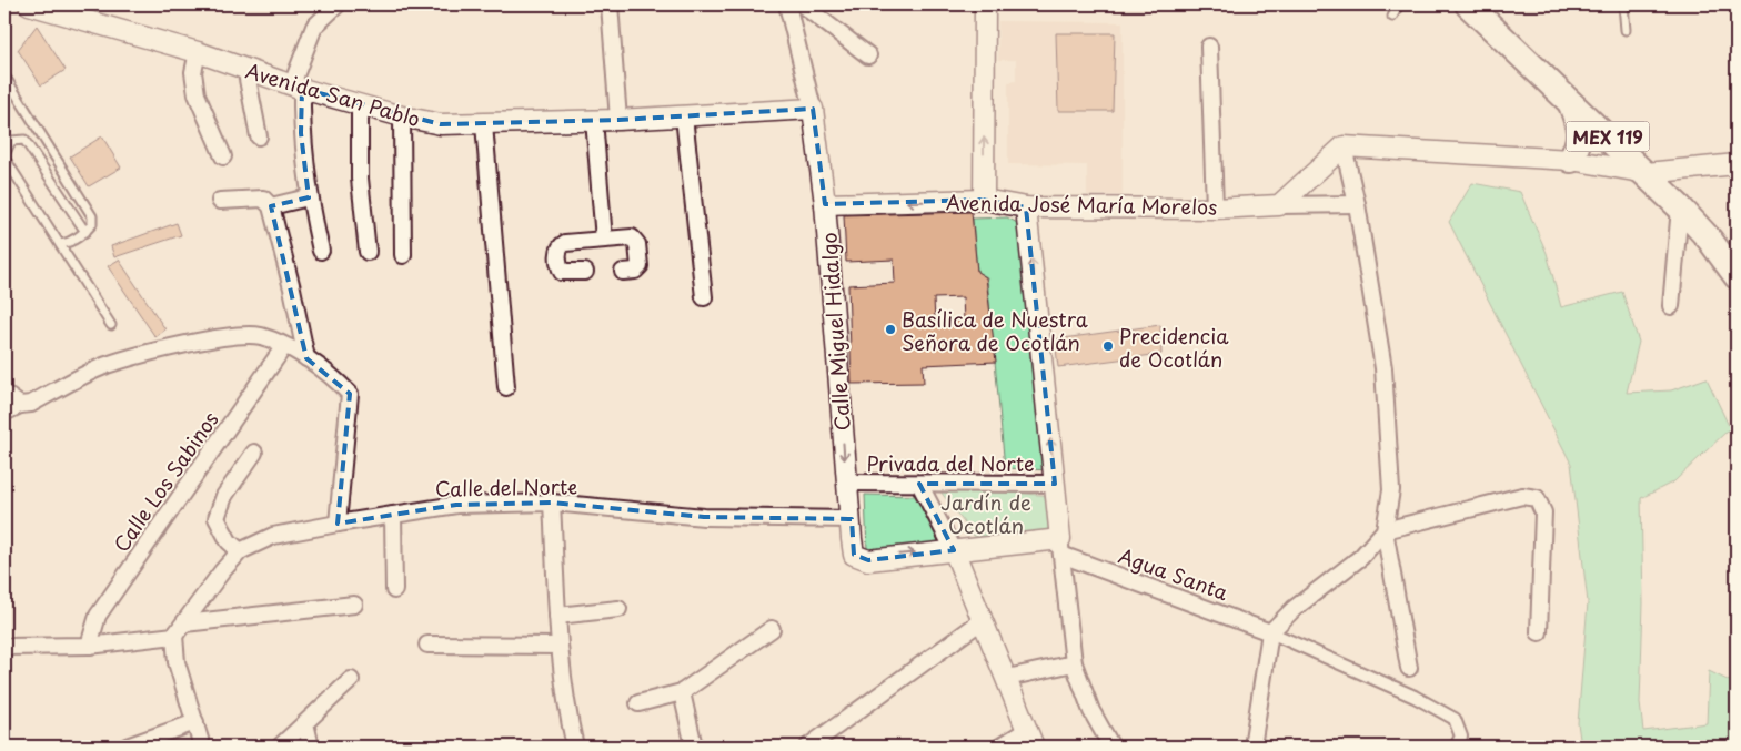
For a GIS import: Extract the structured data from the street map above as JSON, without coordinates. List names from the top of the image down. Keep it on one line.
{"streets":{"main road":["MEX 119"],"street":["Avenida San Pablo","Avenida José María Morelos","Calle Miguel Hidalgo","Privada del Norte","Calle Los Sabinos","Calle del Norte","Agua Santa"]},"crossings":[["Avenida San Pablo","Calle Miguel Hidalgo"],["Avenida José María Morelos","Calle Miguel Hidalgo"],["Calle Miguel Hidalgo","Privada del Norte"],["Calle Miguel Hidalgo","Calle del Norte"]],"parks":["Jardín de Ocotlán"],"places":["Basílica de Nuestra Señora de Ocotlán","Precidencia de Ocotlán"]}
